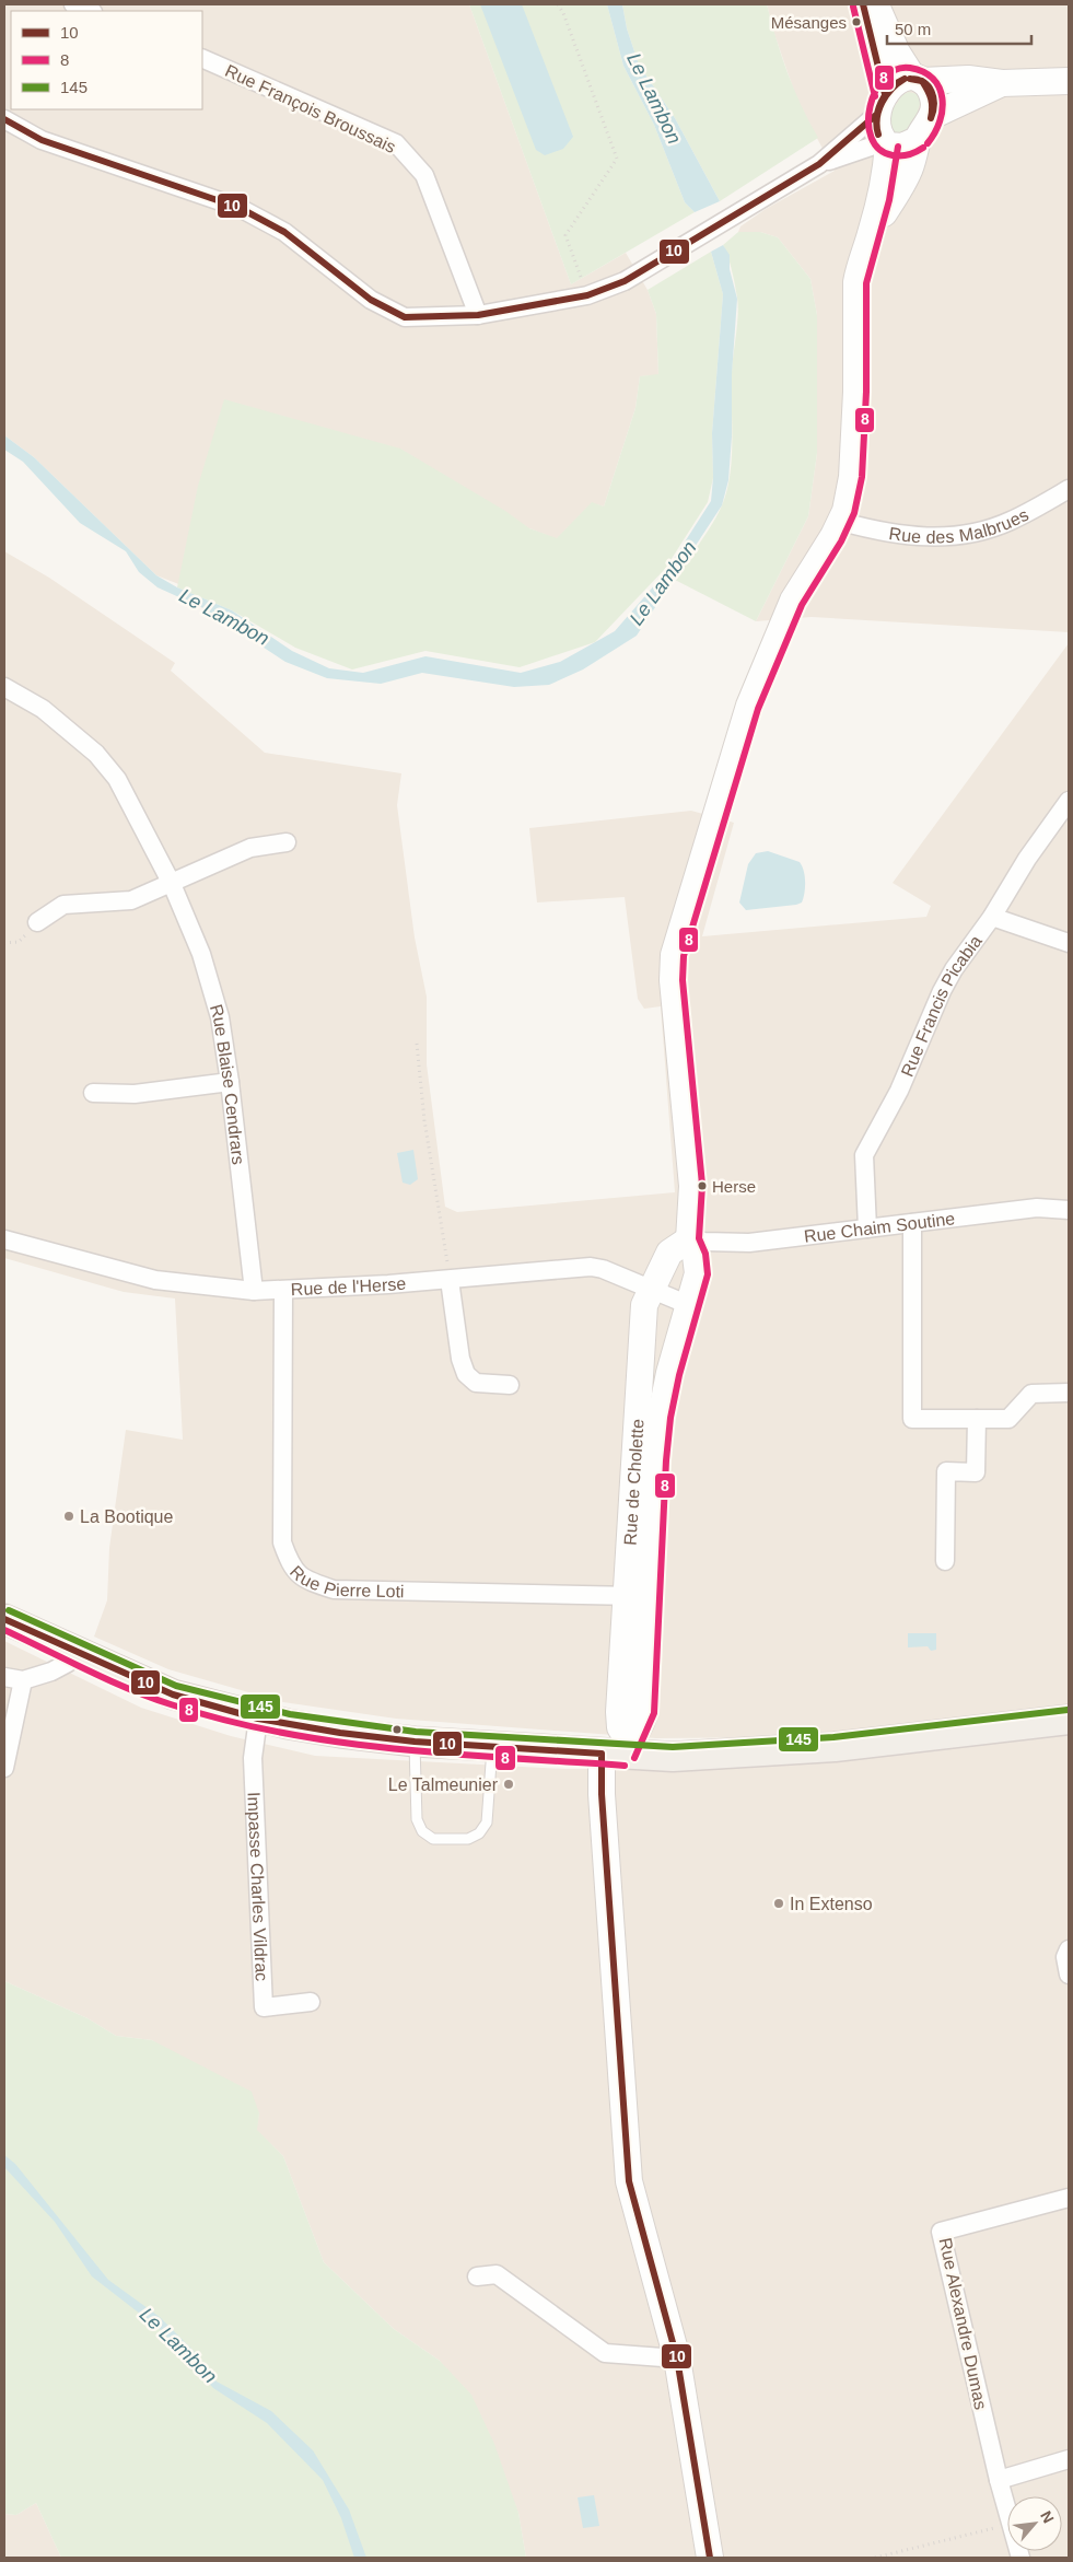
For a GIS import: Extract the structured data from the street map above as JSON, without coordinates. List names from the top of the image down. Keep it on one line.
{"streets":{"street":["Rue François Broussais","Rue des Malbrues","Rue Francis Picabia","Rue Blaise Cendrars","Rue Chaim Soutine","Rue de l'Herse","Rue de Cholette","Rue Pierre Loti","Impasse Charles Vildrac","Rue Alexandre Dumas"]},"crossings":[["Rue des Malbrues","Rue de Cholette"],["Rue Francis Picabia","Rue Chaim Soutine"],["Rue Blaise Cendrars","Rue de l'Herse"],["Rue Chaim Soutine","Rue de Cholette"],["Rue de l'Herse","Rue de Cholette"],["Rue de l'Herse","Rue Pierre Loti"],["Rue de Cholette","Rue Pierre Loti"]],"water":["Le Lambon"],"places":["Mésanges","Herse","La Bootique","Le Talmeunier","In Extenso"],"lines":["transit line 10","transit line 8","transit line 145"],"legend":["10","8","145"],"scale_bar":"50 m","north":"top right"}
